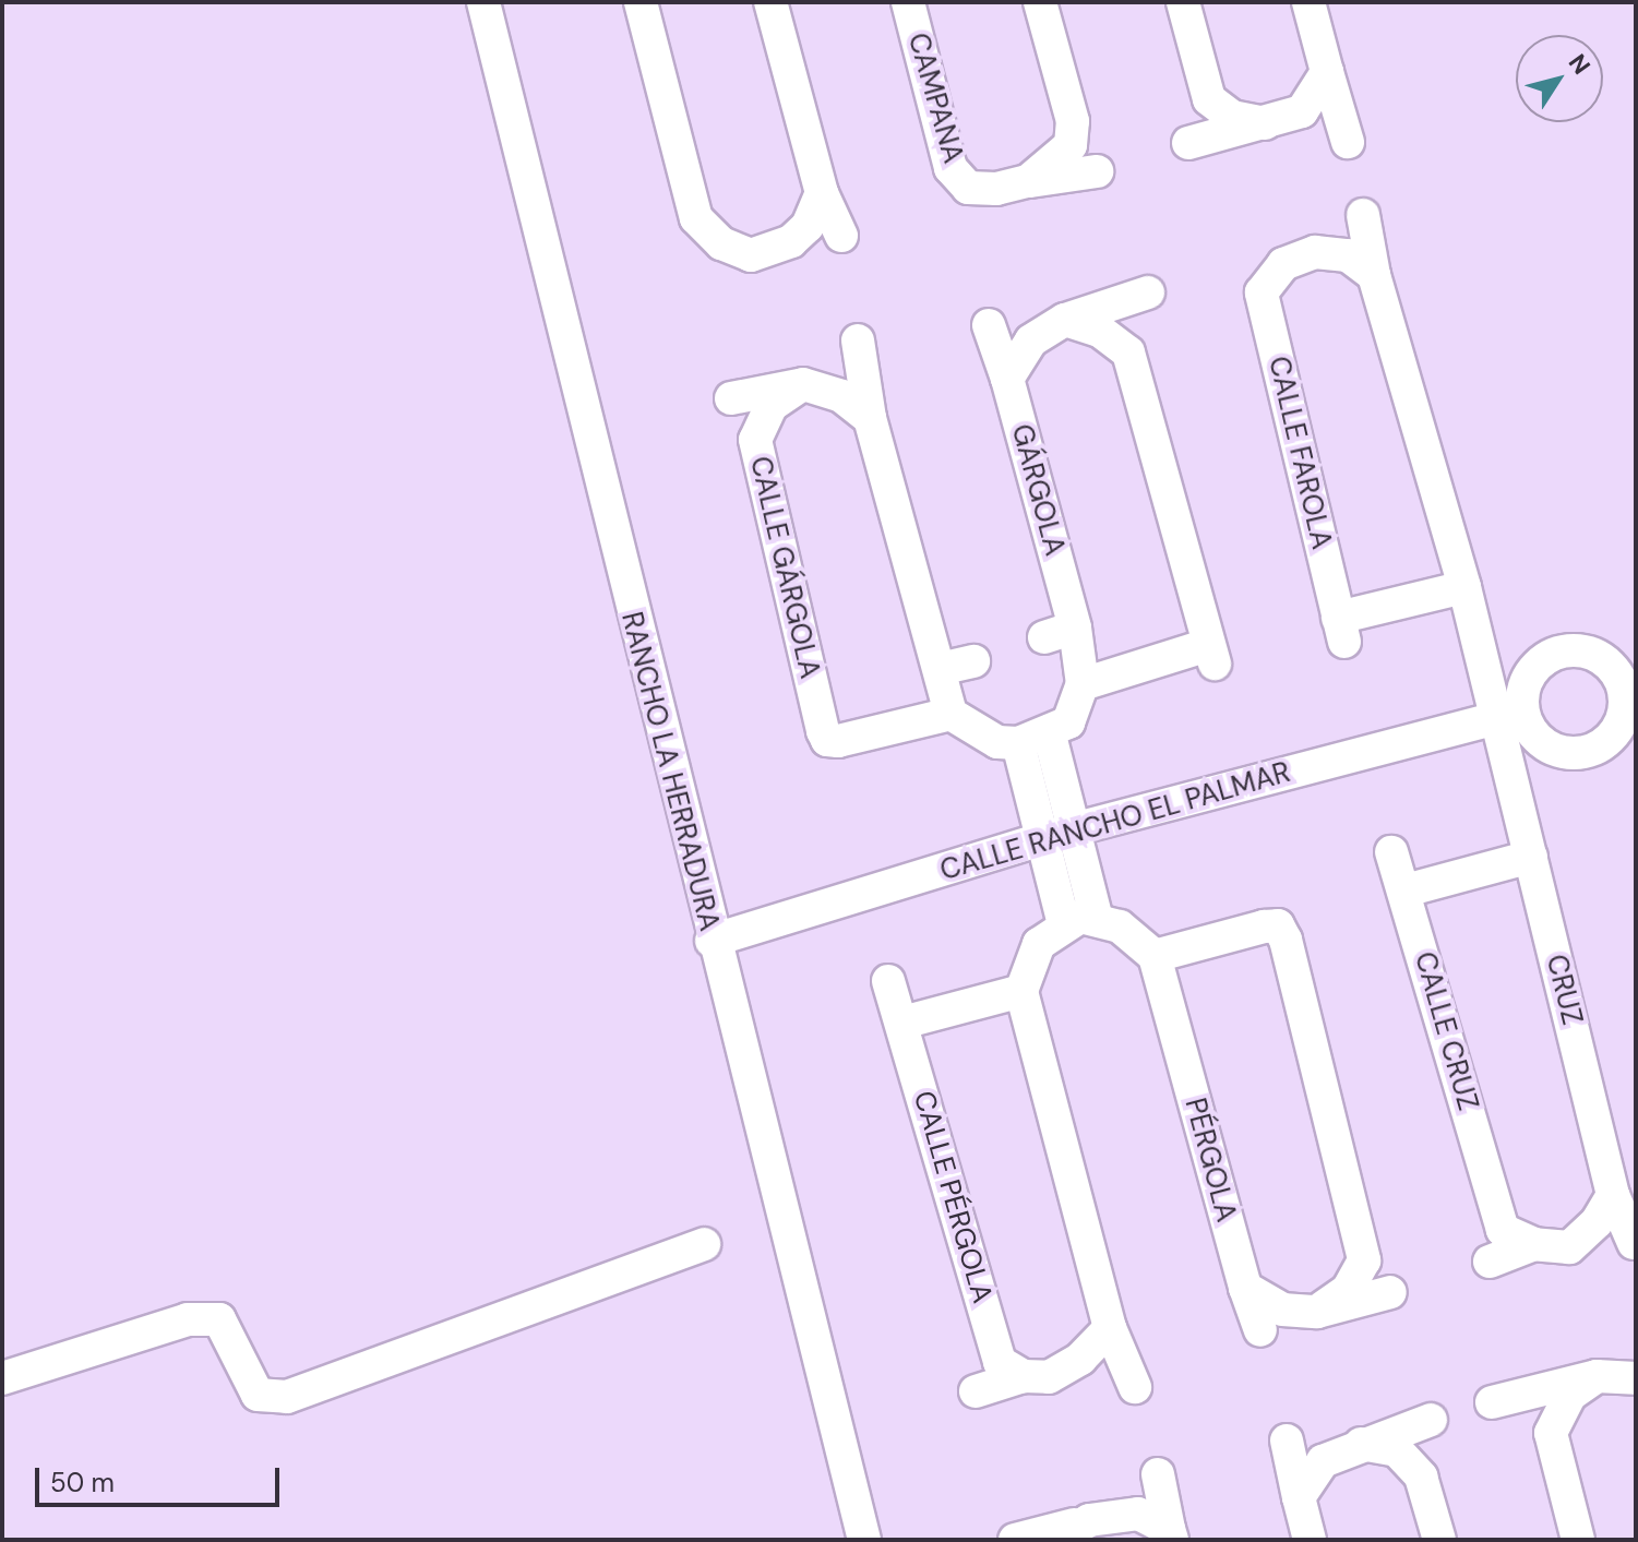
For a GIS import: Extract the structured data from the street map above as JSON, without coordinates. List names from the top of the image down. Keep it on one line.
{"streets":{"street":["CAMPANA","CALLE FAROLA","GÁRGOLA","CALLE GÁRGOLA","RANCHO LA HERRADURA","CALLE RANCHO EL PALMAR","CRUZ","CALLE CRUZ","PÉRGOLA","CALLE PÉRGOLA"]},"crossings":[["RANCHO LA HERRADURA","CALLE RANCHO EL PALMAR"],["CALLE RANCHO EL PALMAR","CRUZ"],["CRUZ","CALLE CRUZ"]],"scale_bar":"50 m","north":"top right"}
